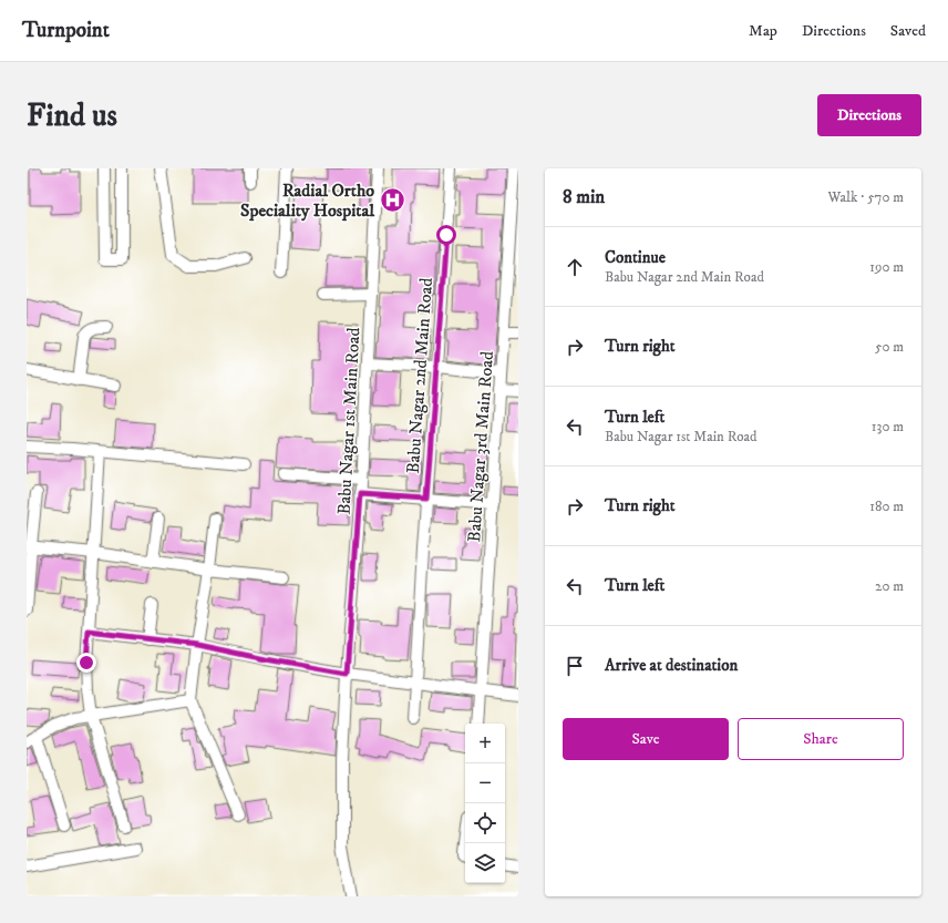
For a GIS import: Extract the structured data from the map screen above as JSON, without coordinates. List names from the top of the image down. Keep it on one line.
{"streets":{"street":["Babu Nagar 2nd Main Road","Babu Nagar 1st Main Road","Babu Nagar 3rd Main Road"]},"places":{"hospital":["Radial Ortho Speciality Hospital"]},"page":{"header":"Turnpoint","nav":["Map","Directions","Saved"],"buttons":["Directions",["Save","Share"]],"title":"Find us","heading":["8 min","Walk · 570 m"],"list":[["Continue","Babu Nagar 2nd Main Road","190 m"],["Turn right","50 m"],["Turn left","Babu Nagar 1st Main Road","130 m"],["Turn right","180 m"],["Turn left","20 m"],"Arrive at destination"],"map_buttons":["+","−"]}}
